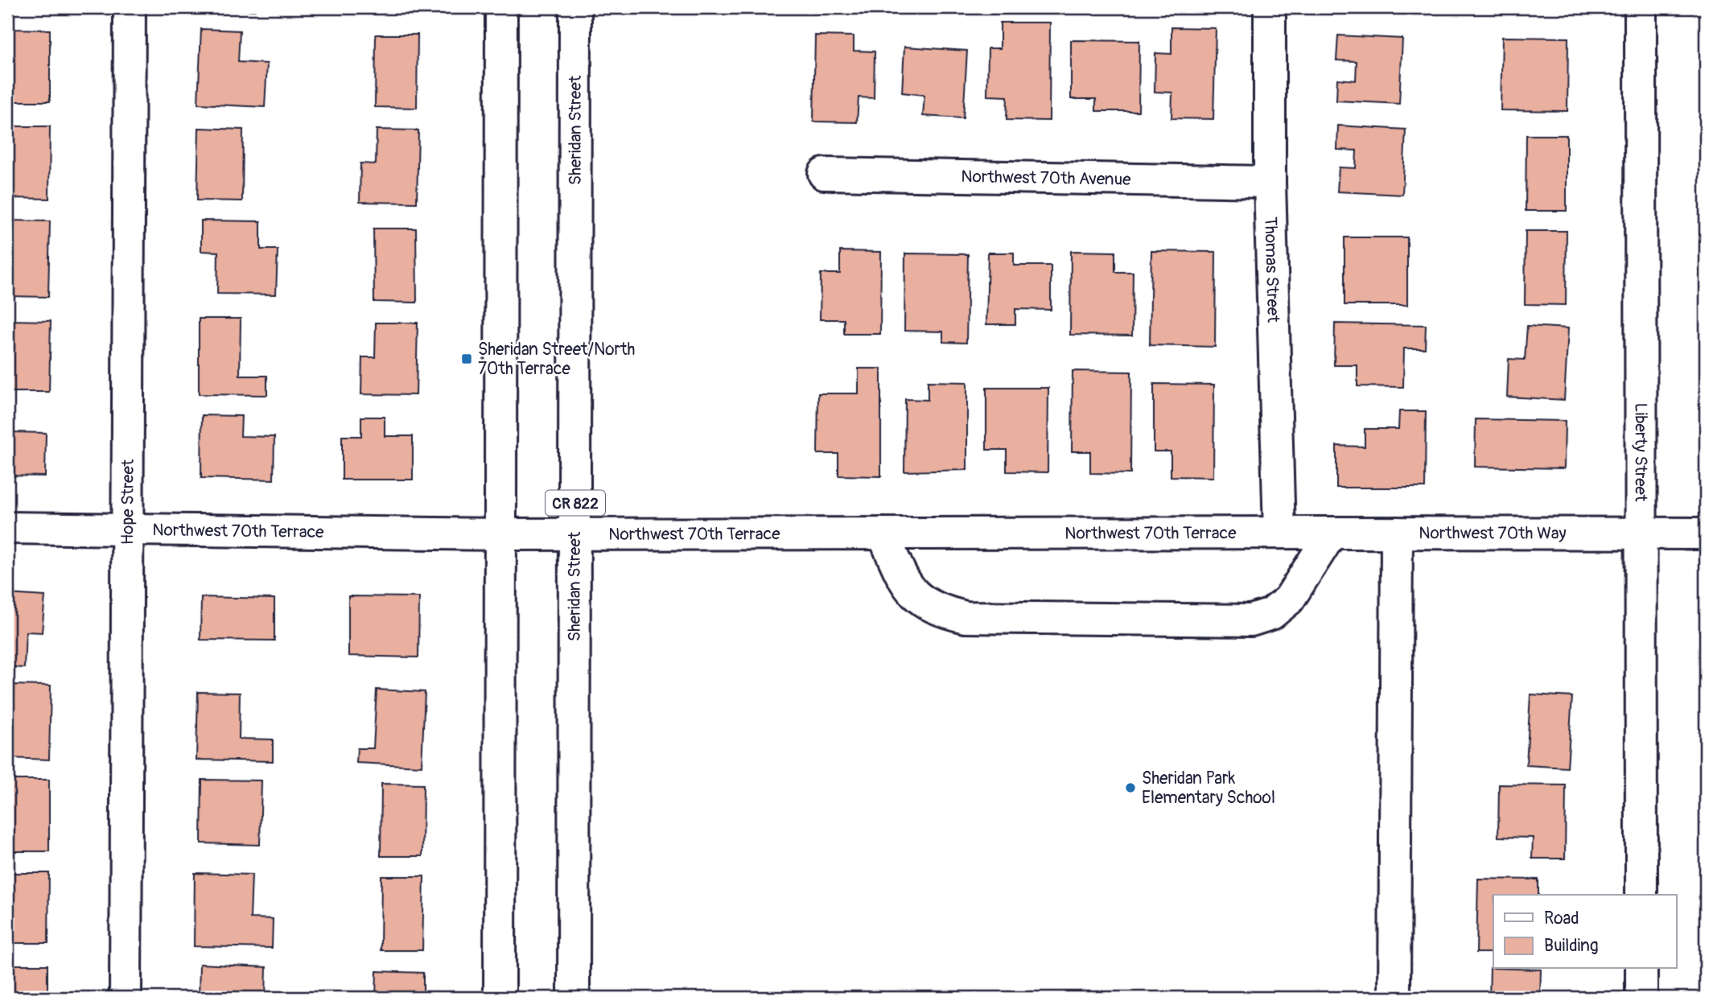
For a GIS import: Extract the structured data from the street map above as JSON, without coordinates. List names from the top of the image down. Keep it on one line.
{"streets":{"street":["Sheridan Street","Northwest 70th Avenue","Thomas Street","Liberty Street","Hope Street","CR 822","Northwest 70th Terrace","Northwest 70th Way"]},"crossings":[["Sheridan Street","Northwest 70th Terrace"],["Northwest 70th Avenue","Thomas Street"],["Thomas Street","Northwest 70th Terrace"],["Thomas Street","Northwest 70th Way"],["Liberty Street","Northwest 70th Way"],["Hope Street","Northwest 70th Terrace"],["Northwest 70th Terrace","Northwest 70th Way"]],"places":{"transit":["Sheridan Street/North 70th Terrace"],"other":["Sheridan Park Elementary School"]},"legend":["Road","Building"]}
